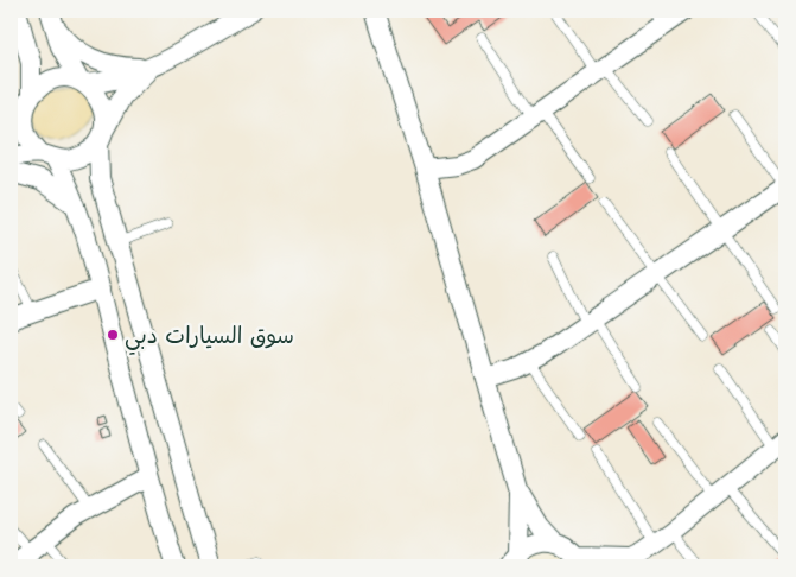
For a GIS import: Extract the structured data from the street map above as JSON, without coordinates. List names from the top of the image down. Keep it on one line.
{"places":["سوق السيارات دبي"]}
